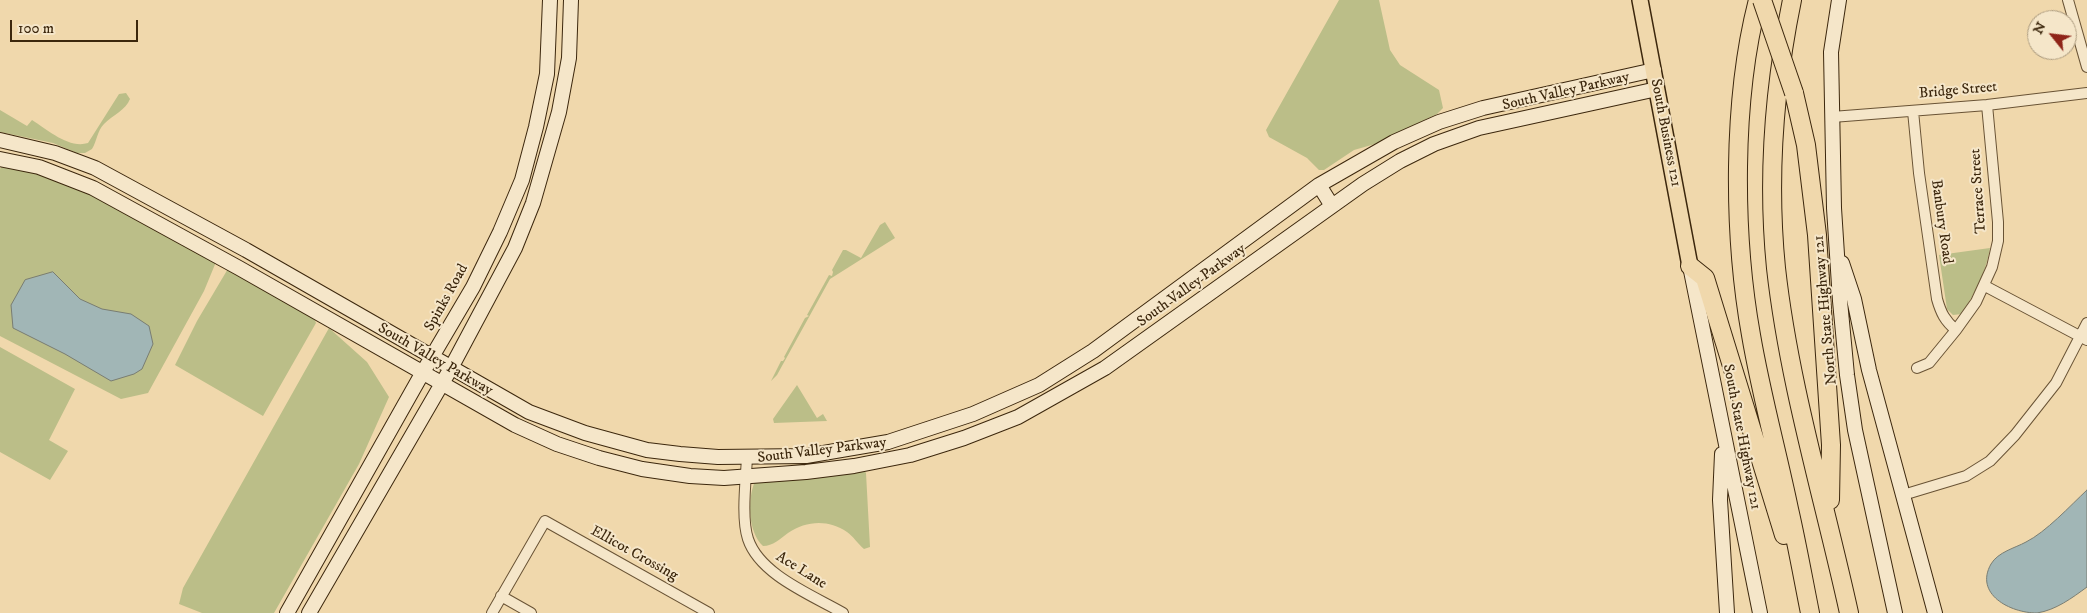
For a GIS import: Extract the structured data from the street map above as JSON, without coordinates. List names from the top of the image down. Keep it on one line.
{"streets":{"main road":["South Valley Parkway","South Business 121","Spinks Road","North State Highway 121","South State Highway 121"],"street":["Bridge Street","Terrace Street","Banbury Road","Ellicot Crossing","Ace Lane"]},"crossings":[["Bridge Street","Terrace Street"],["Bridge Street","Banbury Road"],["Bridge Street","North State Highway 121"],["South Valley Parkway","South Business 121"],["South Valley Parkway","Spinks Road"],["South Valley Parkway","Ace Lane"],["South Business 121","South State Highway 121"],["Terrace Street","Banbury Road"]],"scale_bar":"100 m","north":"top left"}
